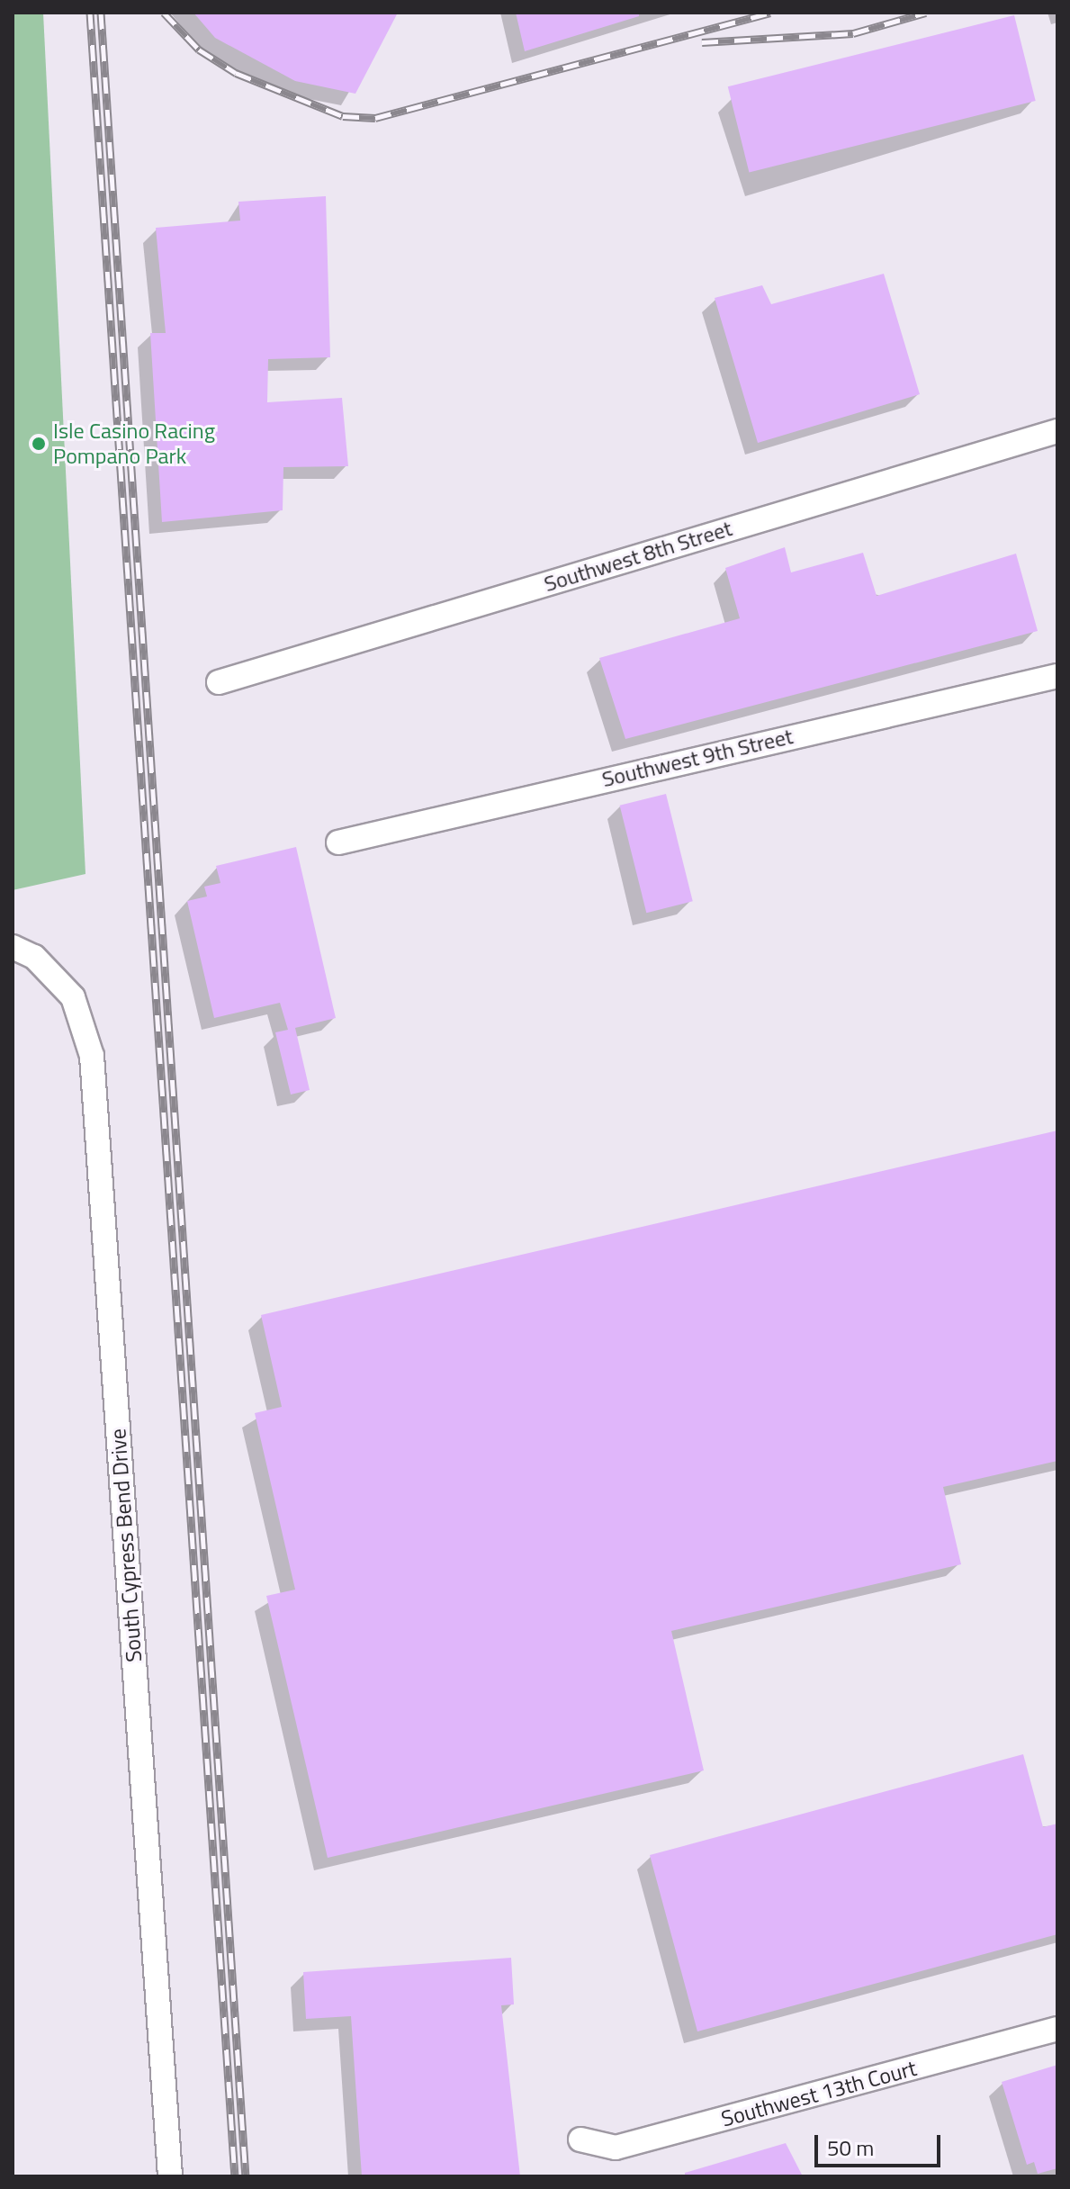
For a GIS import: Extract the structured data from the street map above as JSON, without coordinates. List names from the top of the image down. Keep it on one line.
{"streets":{"street":["Southwest 8th Street","Southwest 9th Street","South Cypress Bend Drive","Southwest 13th Court"]},"places":["Isle Casino Racing Pompano Park"],"scale_bar":"50 m"}
